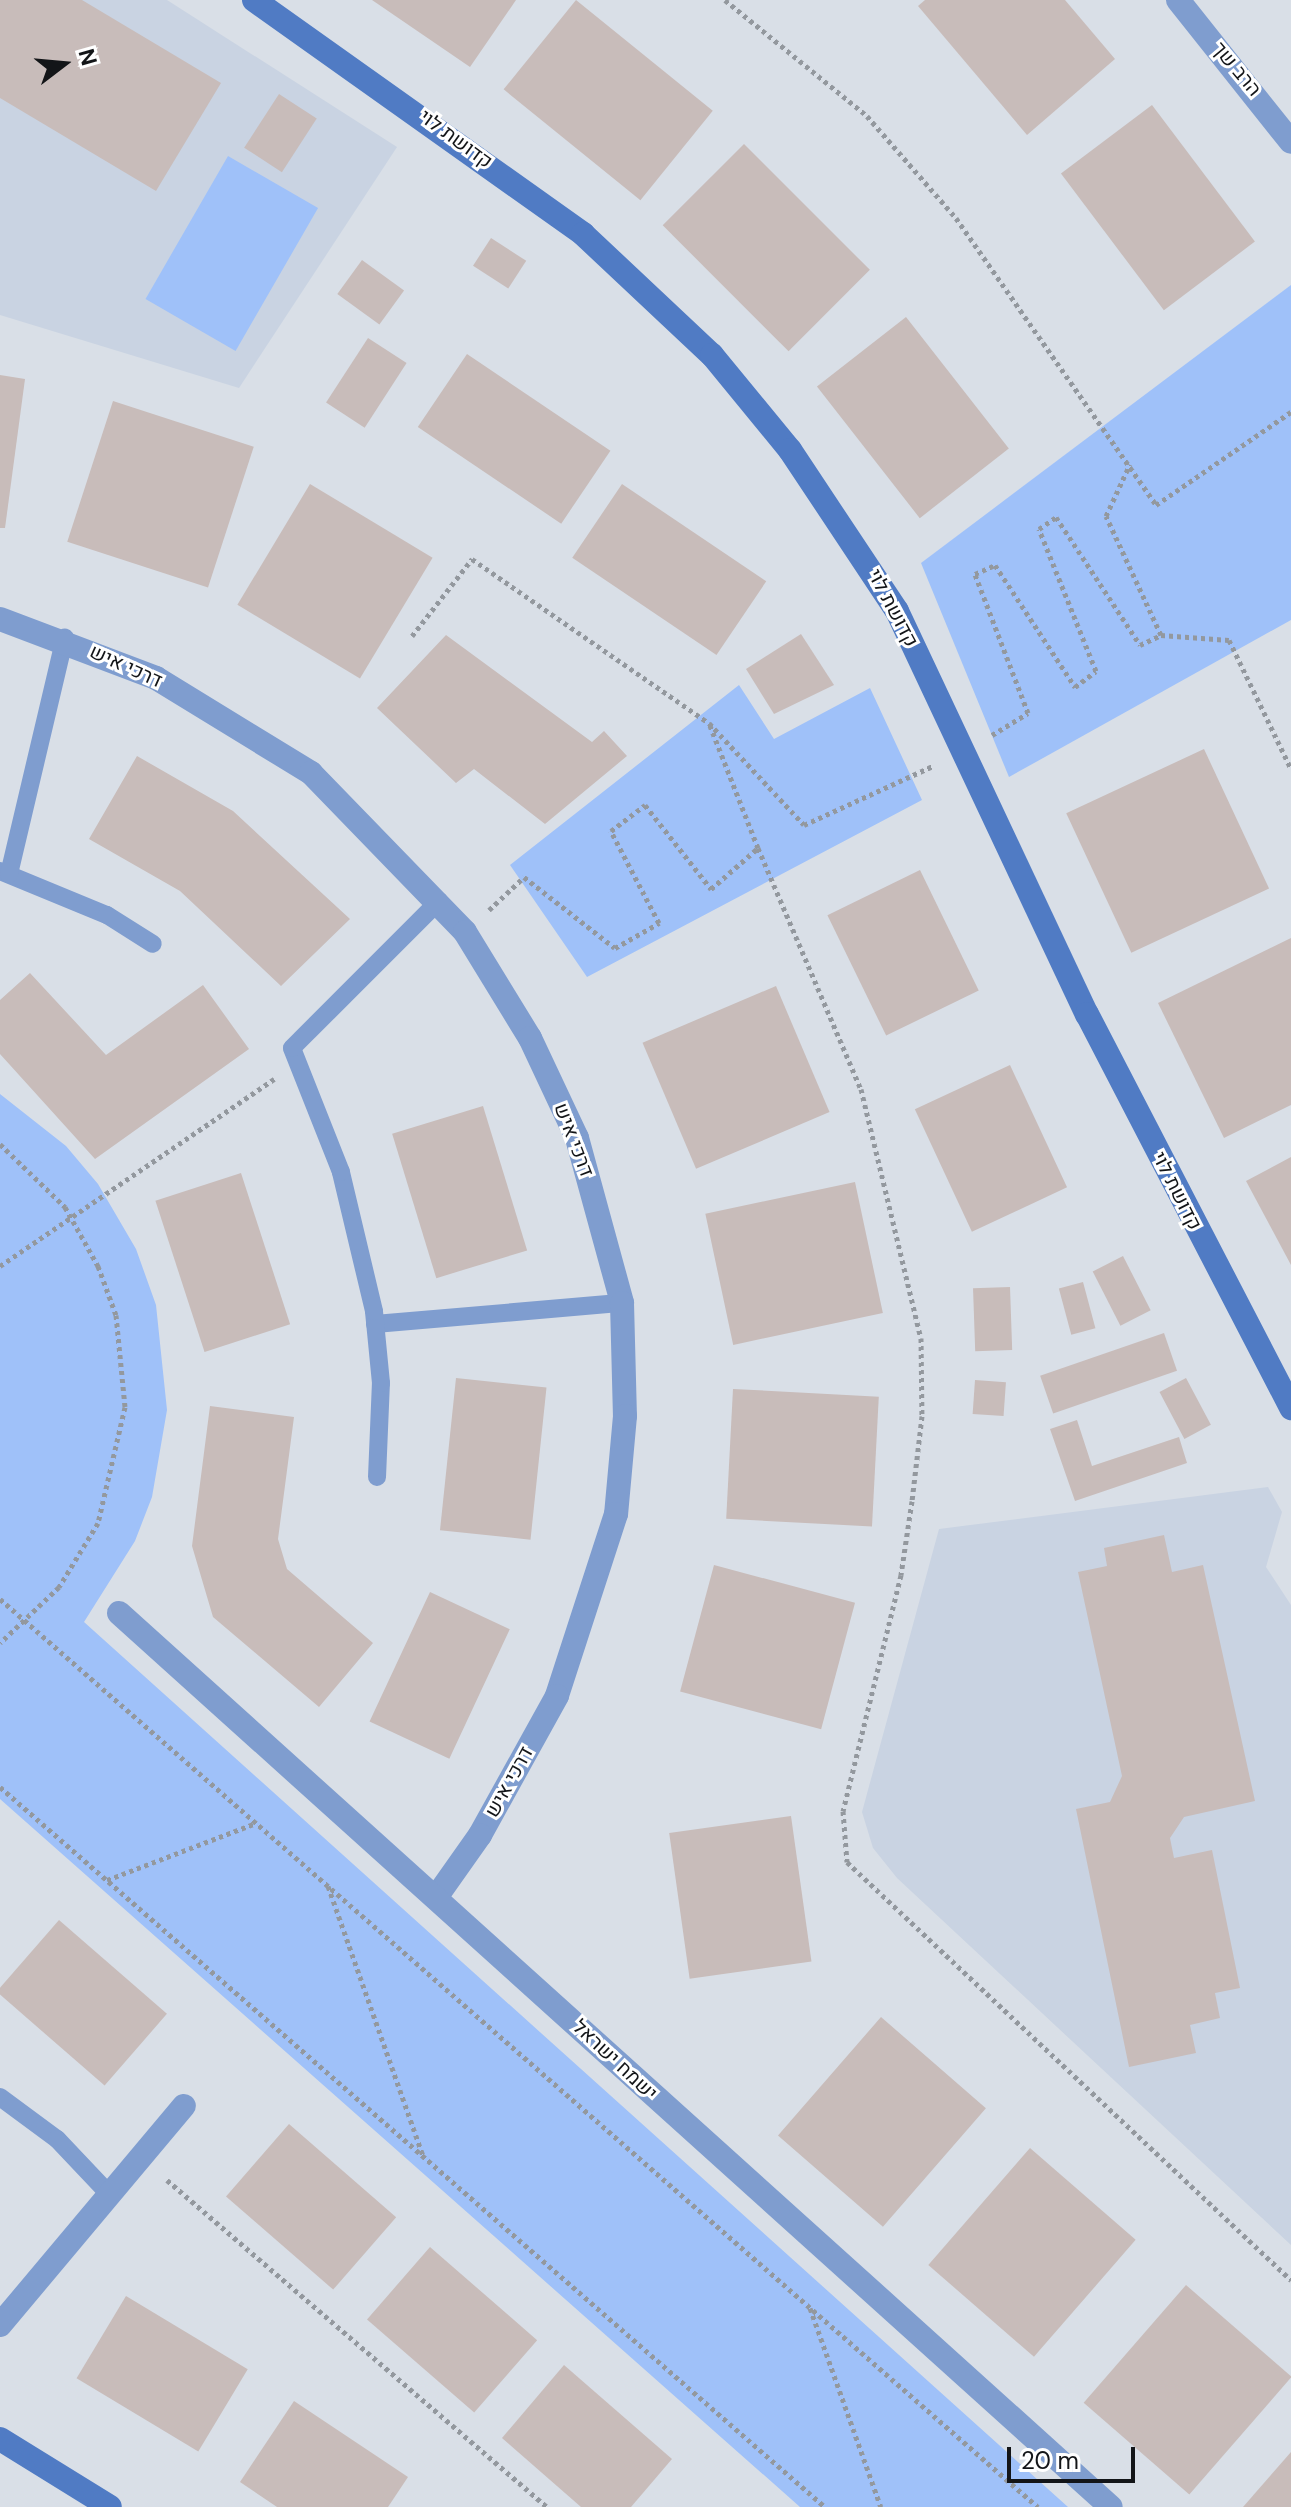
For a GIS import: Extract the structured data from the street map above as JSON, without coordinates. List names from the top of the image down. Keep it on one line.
{"streets":{"street":["הרב שך","קדושת לוי","דרכי איש","ישמח ישראל"]},"crossings":[["דרכי איש","ישמח ישראל"]],"scale_bar":"20 m","north":"right"}
